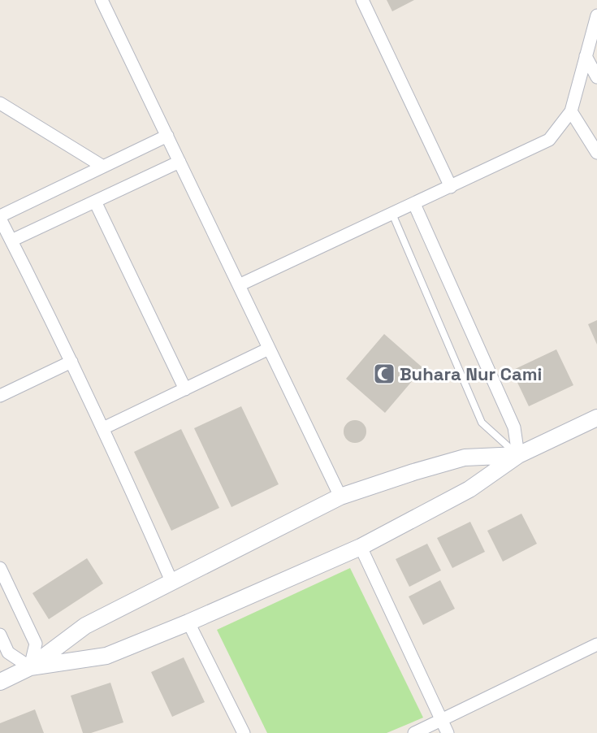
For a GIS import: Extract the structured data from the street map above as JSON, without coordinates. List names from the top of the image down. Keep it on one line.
{"places":{"mosque":["Buhara Nur Cami"]}}
